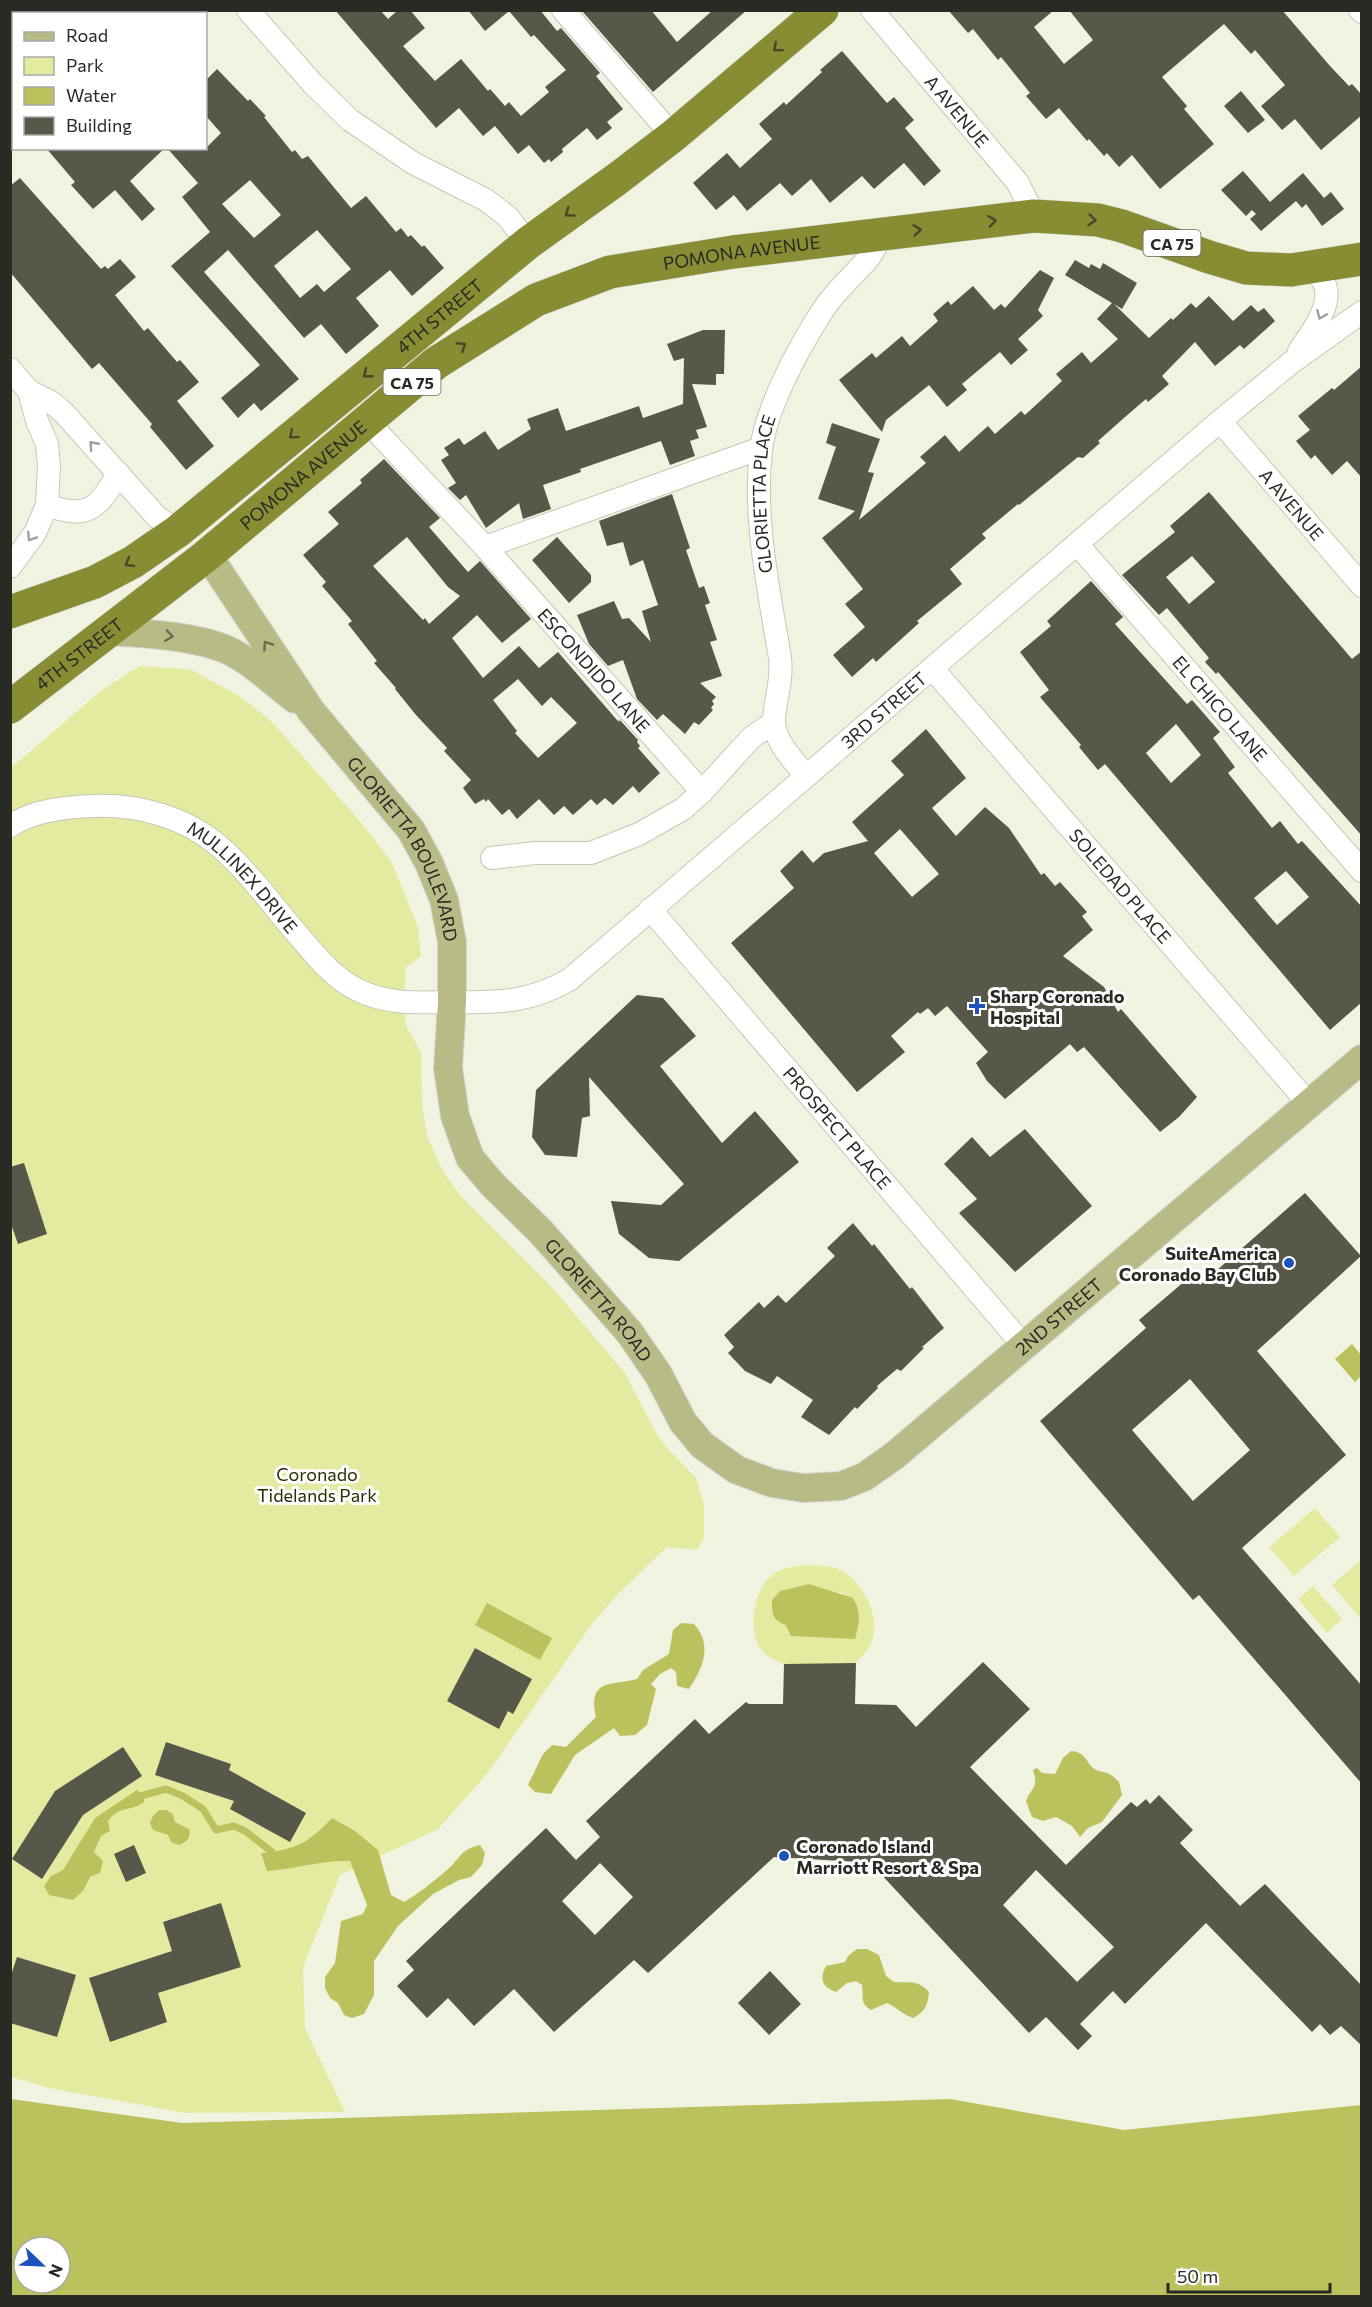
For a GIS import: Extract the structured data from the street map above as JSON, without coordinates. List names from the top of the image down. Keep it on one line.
{"streets":{"highway":["CA 75","POMONA AVENUE","4TH STREET"],"main road":["GLORIETTA BOULEVARD","GLORIETTA ROAD","2ND STREET"],"street":["A AVENUE","GLORIETTA PLACE","ESCONDIDO LANE","EL CHICO LANE","3RD STREET","MULLINEX DRIVE","SOLEDAD PLACE","PROSPECT PLACE"]},"crossings":[["A AVENUE","POMONA AVENUE"],["A AVENUE","3RD STREET"],["POMONA AVENUE","4TH STREET"],["POMONA AVENUE","GLORIETTA PLACE"],["POMONA AVENUE","3RD STREET"],["POMONA AVENUE","GLORIETTA BOULEVARD"],["4TH STREET","GLORIETTA BOULEVARD"],["EL CHICO LANE","3RD STREET"],["3RD STREET","GLORIETTA BOULEVARD"],["3RD STREET","MULLINEX DRIVE"],["3RD STREET","SOLEDAD PLACE"],["3RD STREET","PROSPECT PLACE"],["3RD STREET","GLORIETTA ROAD"],["GLORIETTA BOULEVARD","MULLINEX DRIVE"],["GLORIETTA BOULEVARD","GLORIETTA ROAD"],["MULLINEX DRIVE","GLORIETTA ROAD"],["SOLEDAD PLACE","2ND STREET"],["PROSPECT PLACE","2ND STREET"],["GLORIETTA ROAD","2ND STREET"]],"one_way":["POMONA AVENUE","4TH STREET"],"parks":["Coronado Tidelands Park"],"places":{"health":["Sharp Coronado Hospital"],"other":["SuiteAmerica Coronado Bay Club","Coronado Island Marriott Resort & Spa"]},"legend":["Road","Park","Water","Building"],"scale_bar":"50 m","north":"bottom right"}
